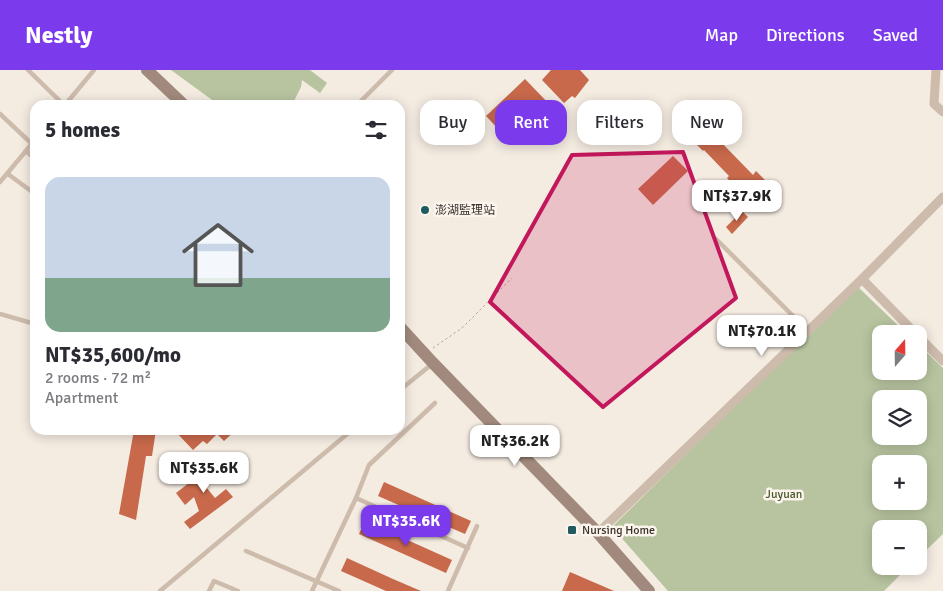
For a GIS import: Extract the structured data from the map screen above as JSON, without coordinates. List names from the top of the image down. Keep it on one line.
{"parks":["Juyuan"],"places":{"other":["澎湖監理站"],"transit":["Nursing Home"]},"north":"top","page":{"header":"Nestly","nav":["Map","Directions","Saved"],"chip":["Buy","Rent","Filters","New"],"heading":"5 homes","list":[{"name":"NT$35,600/mo","note":"2 rooms · 72 m² · Apartment"}],"price":["NT$37.9K","NT$70.1K","NT$36.2K","NT$35.6K","NT$35.6K"],"map_buttons":["+","−"]}}
